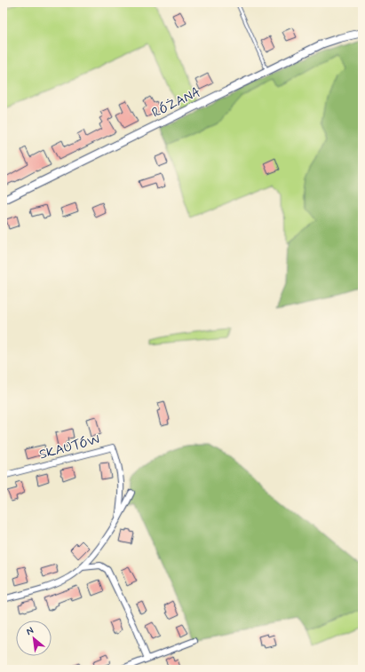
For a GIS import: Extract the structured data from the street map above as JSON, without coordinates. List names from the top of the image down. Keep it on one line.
{"streets":{"street":["RÓŻANA","SKAUTÓW"]},"north":"top left"}
